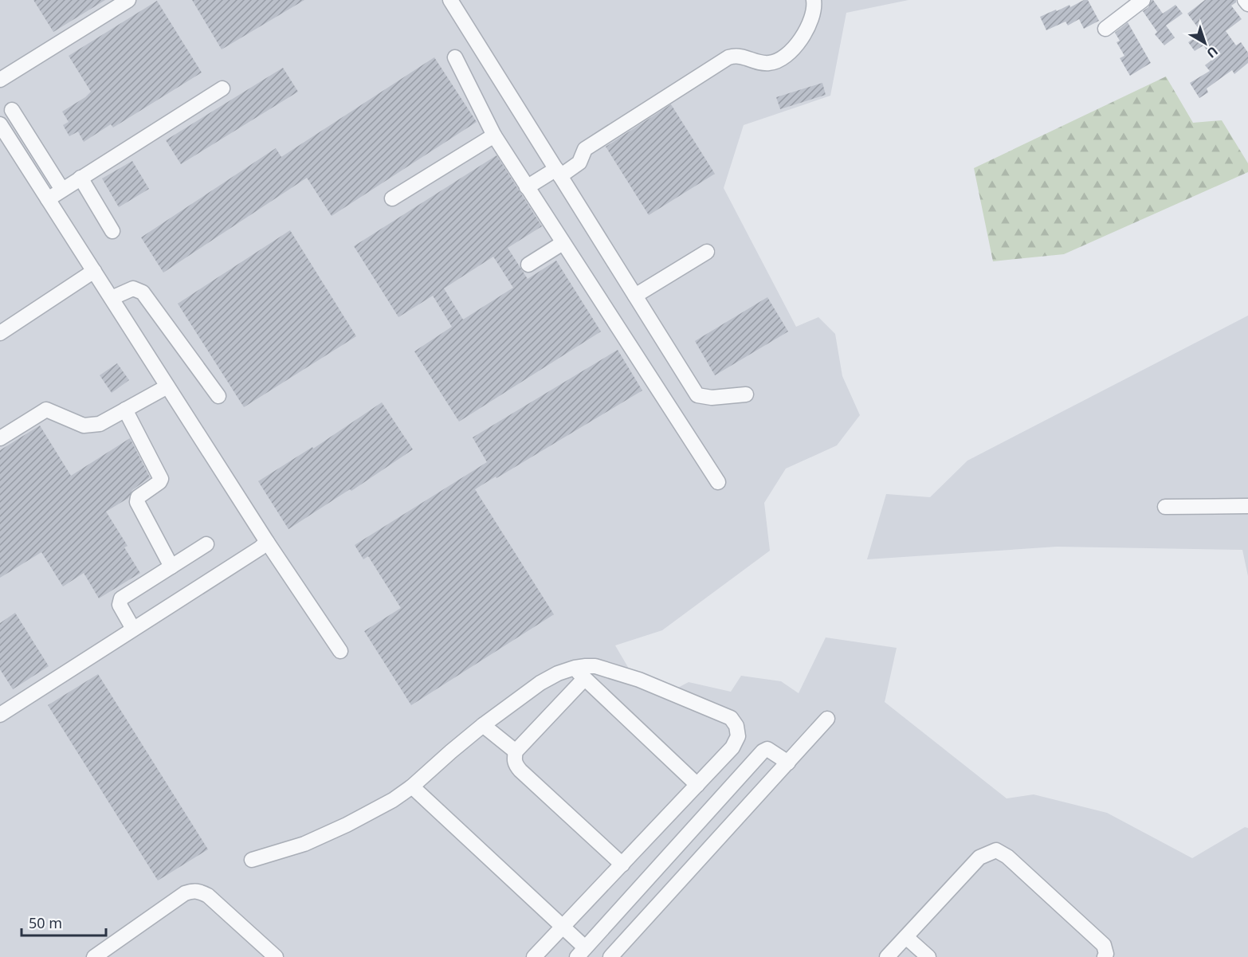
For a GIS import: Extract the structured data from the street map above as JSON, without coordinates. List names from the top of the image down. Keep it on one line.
{"scale_bar":"50 m","north":"bottom right"}
